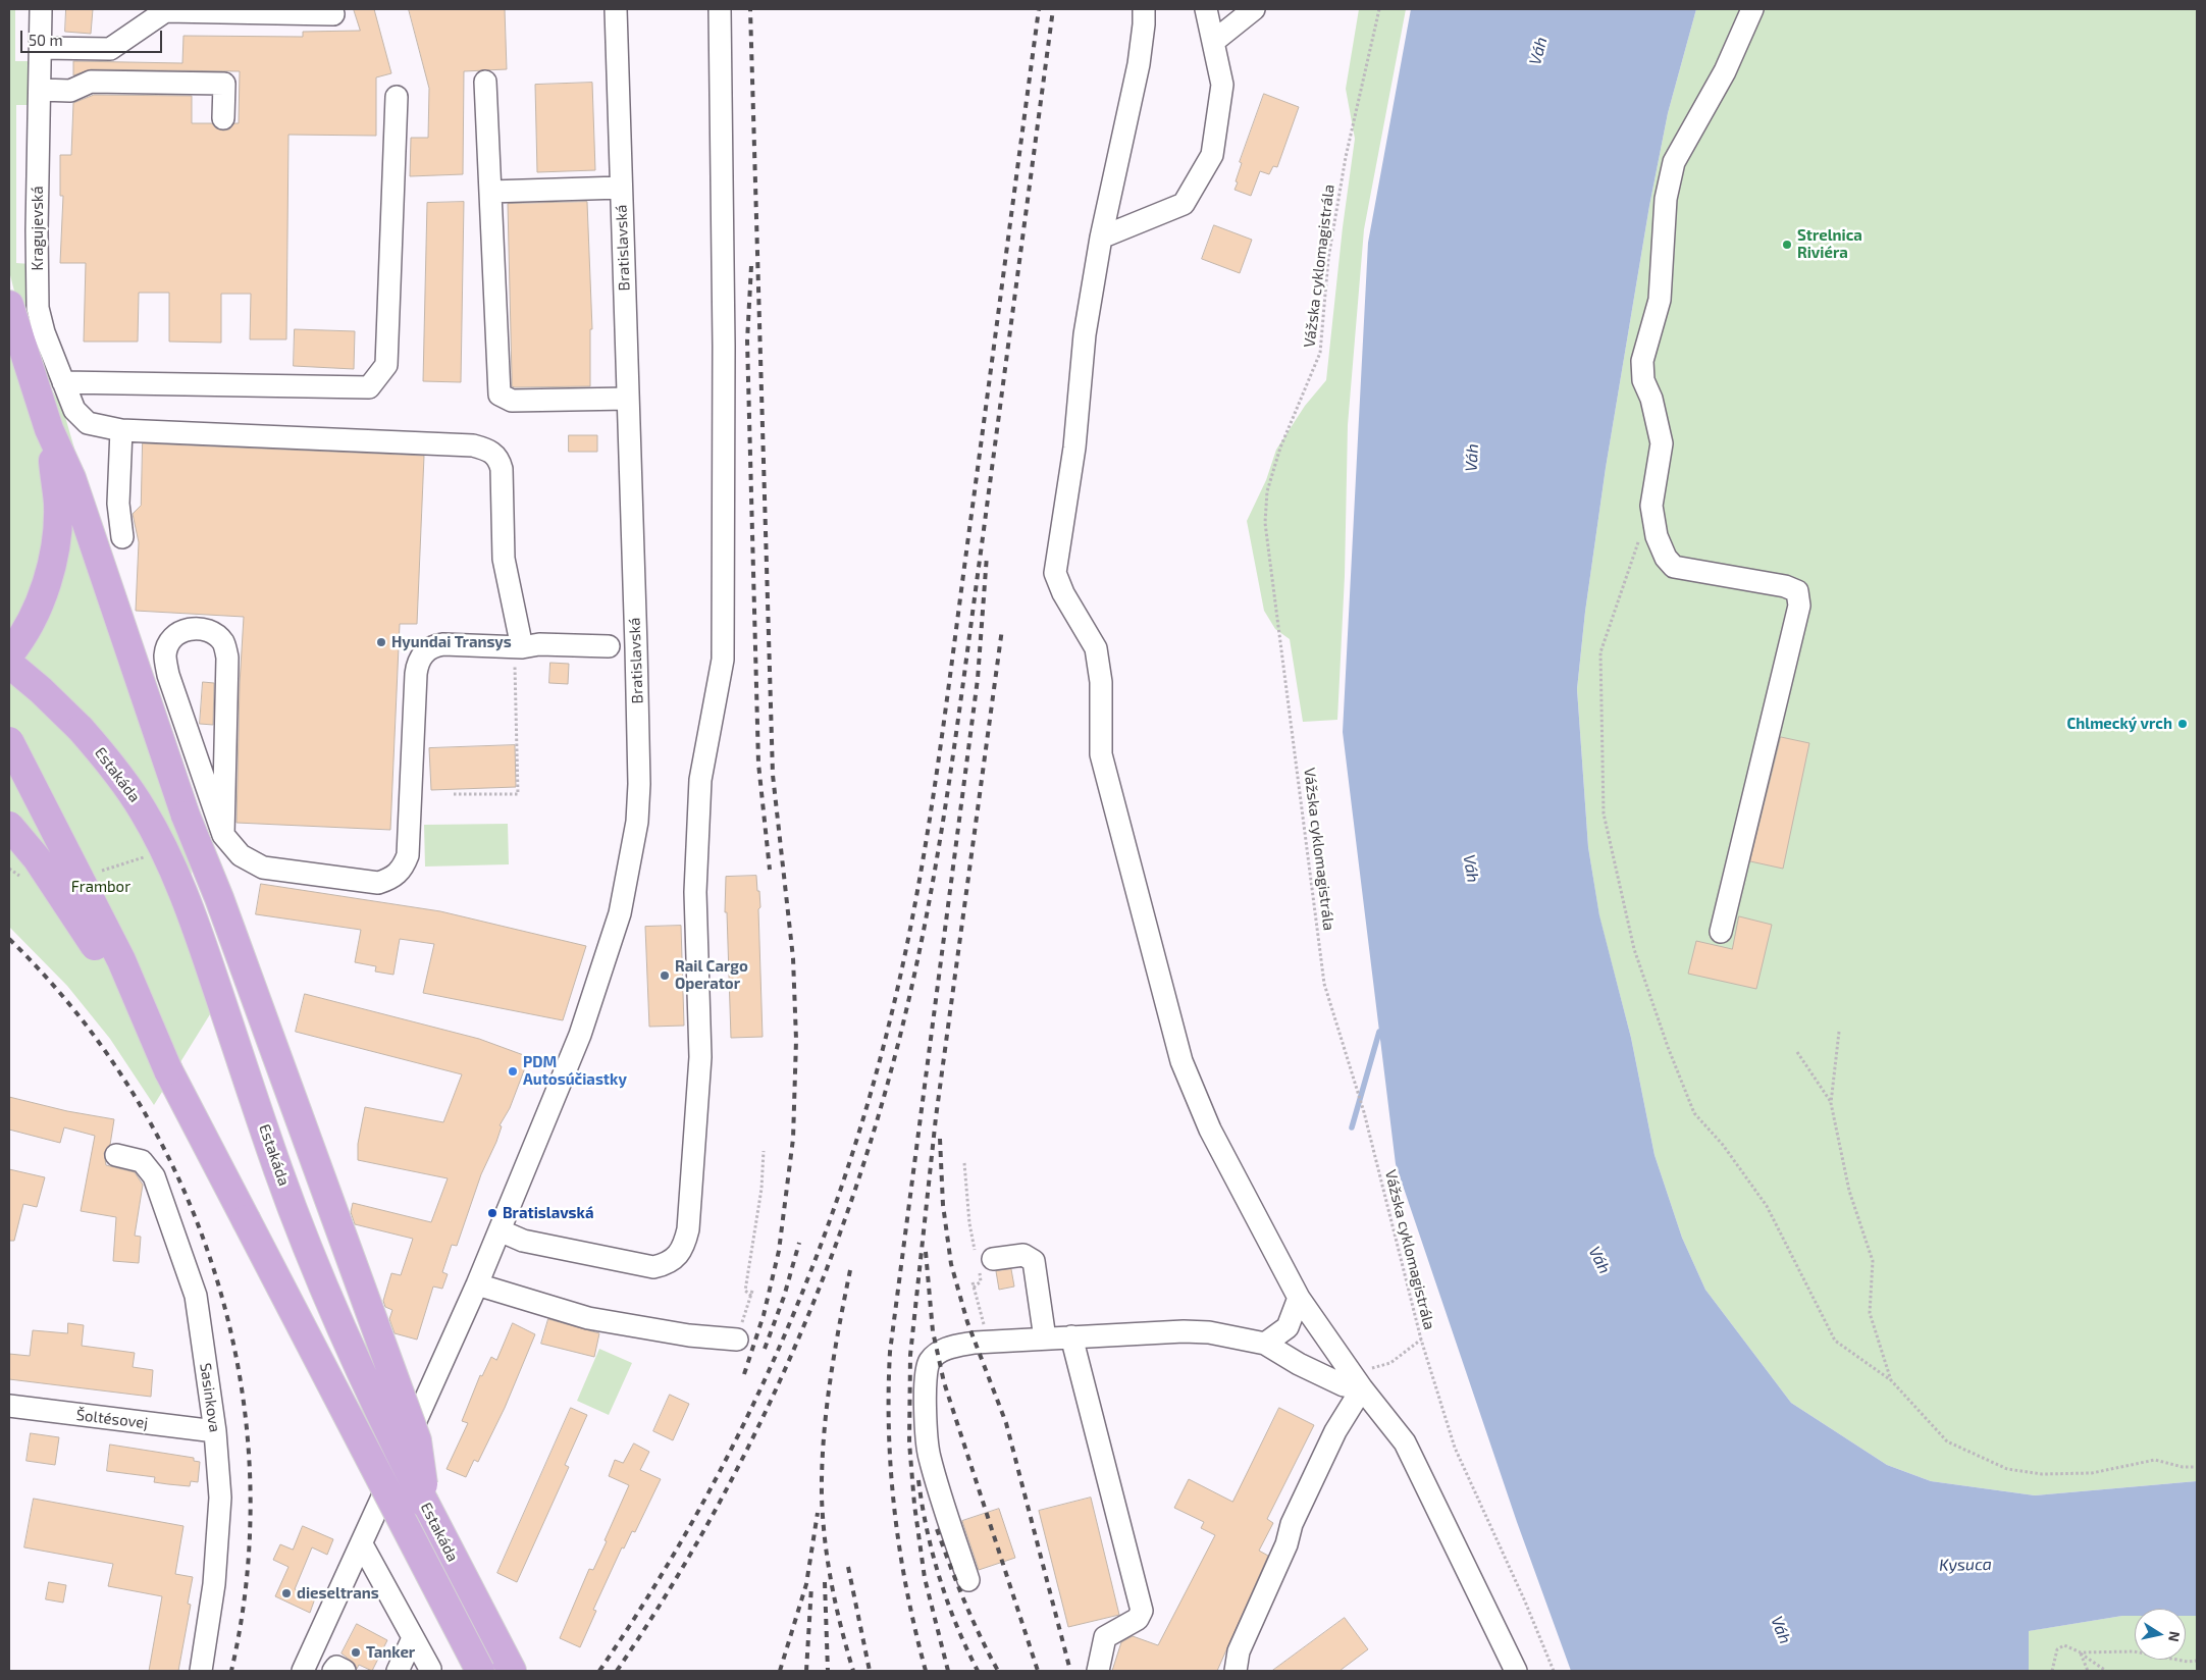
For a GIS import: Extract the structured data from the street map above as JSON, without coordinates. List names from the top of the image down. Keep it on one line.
{"streets":{"main road":["Estakáda"],"street":["Kragujevská","Bratislavská","Sasinkova","Šoltésovej"],"path":["Vážska cyklomagistrála"]},"crossings":[["Sasinkova","Šoltésovej"]],"water":["Váh","Kysuca"],"parks":["Frambor"],"places":["Strelnica Riviéra","Hyundai Transys","Chlmecký vrch","Rail Cargo Operator","PDM Autosúčiastky","Bratislavská","dieseltrans","Tanker"],"scale_bar":"50 m","north":"right"}
